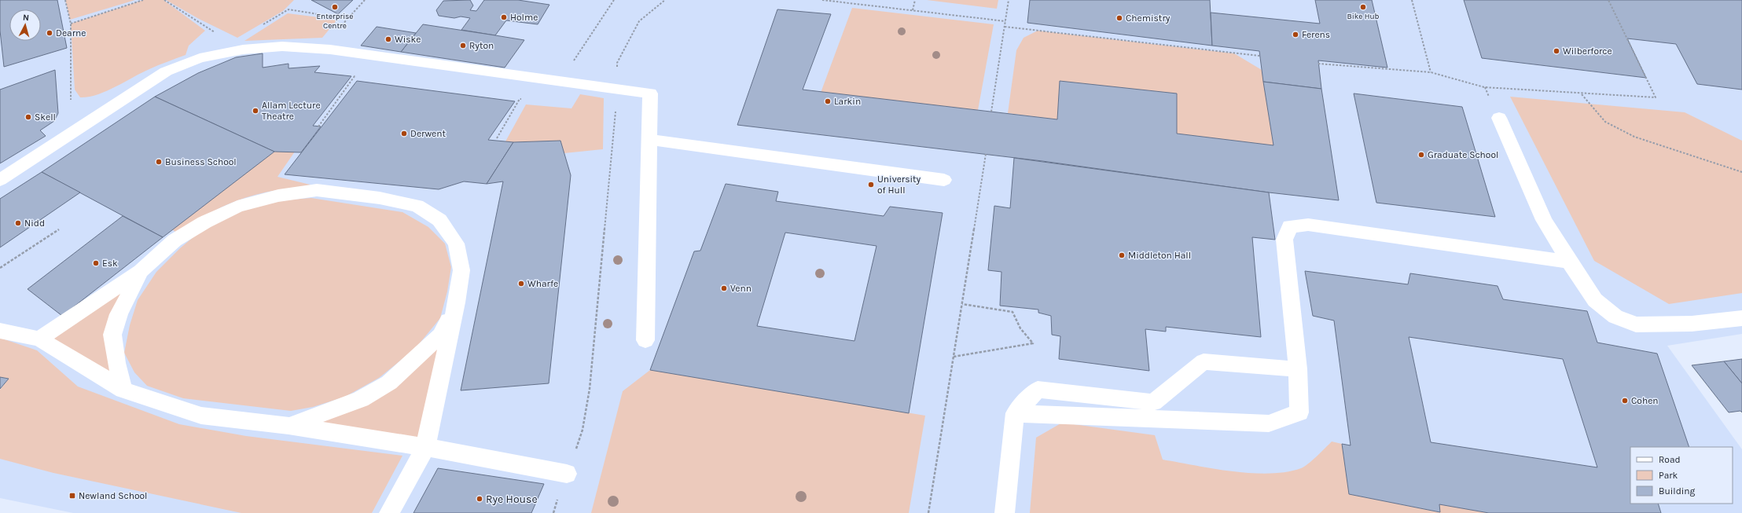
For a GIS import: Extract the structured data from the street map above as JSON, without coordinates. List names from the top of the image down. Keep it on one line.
{"places":{"other":["Enterprise Centre","Bike Hub","Holme","Chemistry","Dearne","Ferens","Wiske","Ryton","Wilberforce","Larkin","Allam Lecture Theatre","Skell","Derwent","Graduate School","Business School","University of Hull","Nidd","Middleton Hall","Esk","Wharfe","Venn","Cohen","Rye House"],"transit":["Newland School"]},"legend":["Road","Park","Building"],"north":"top"}
